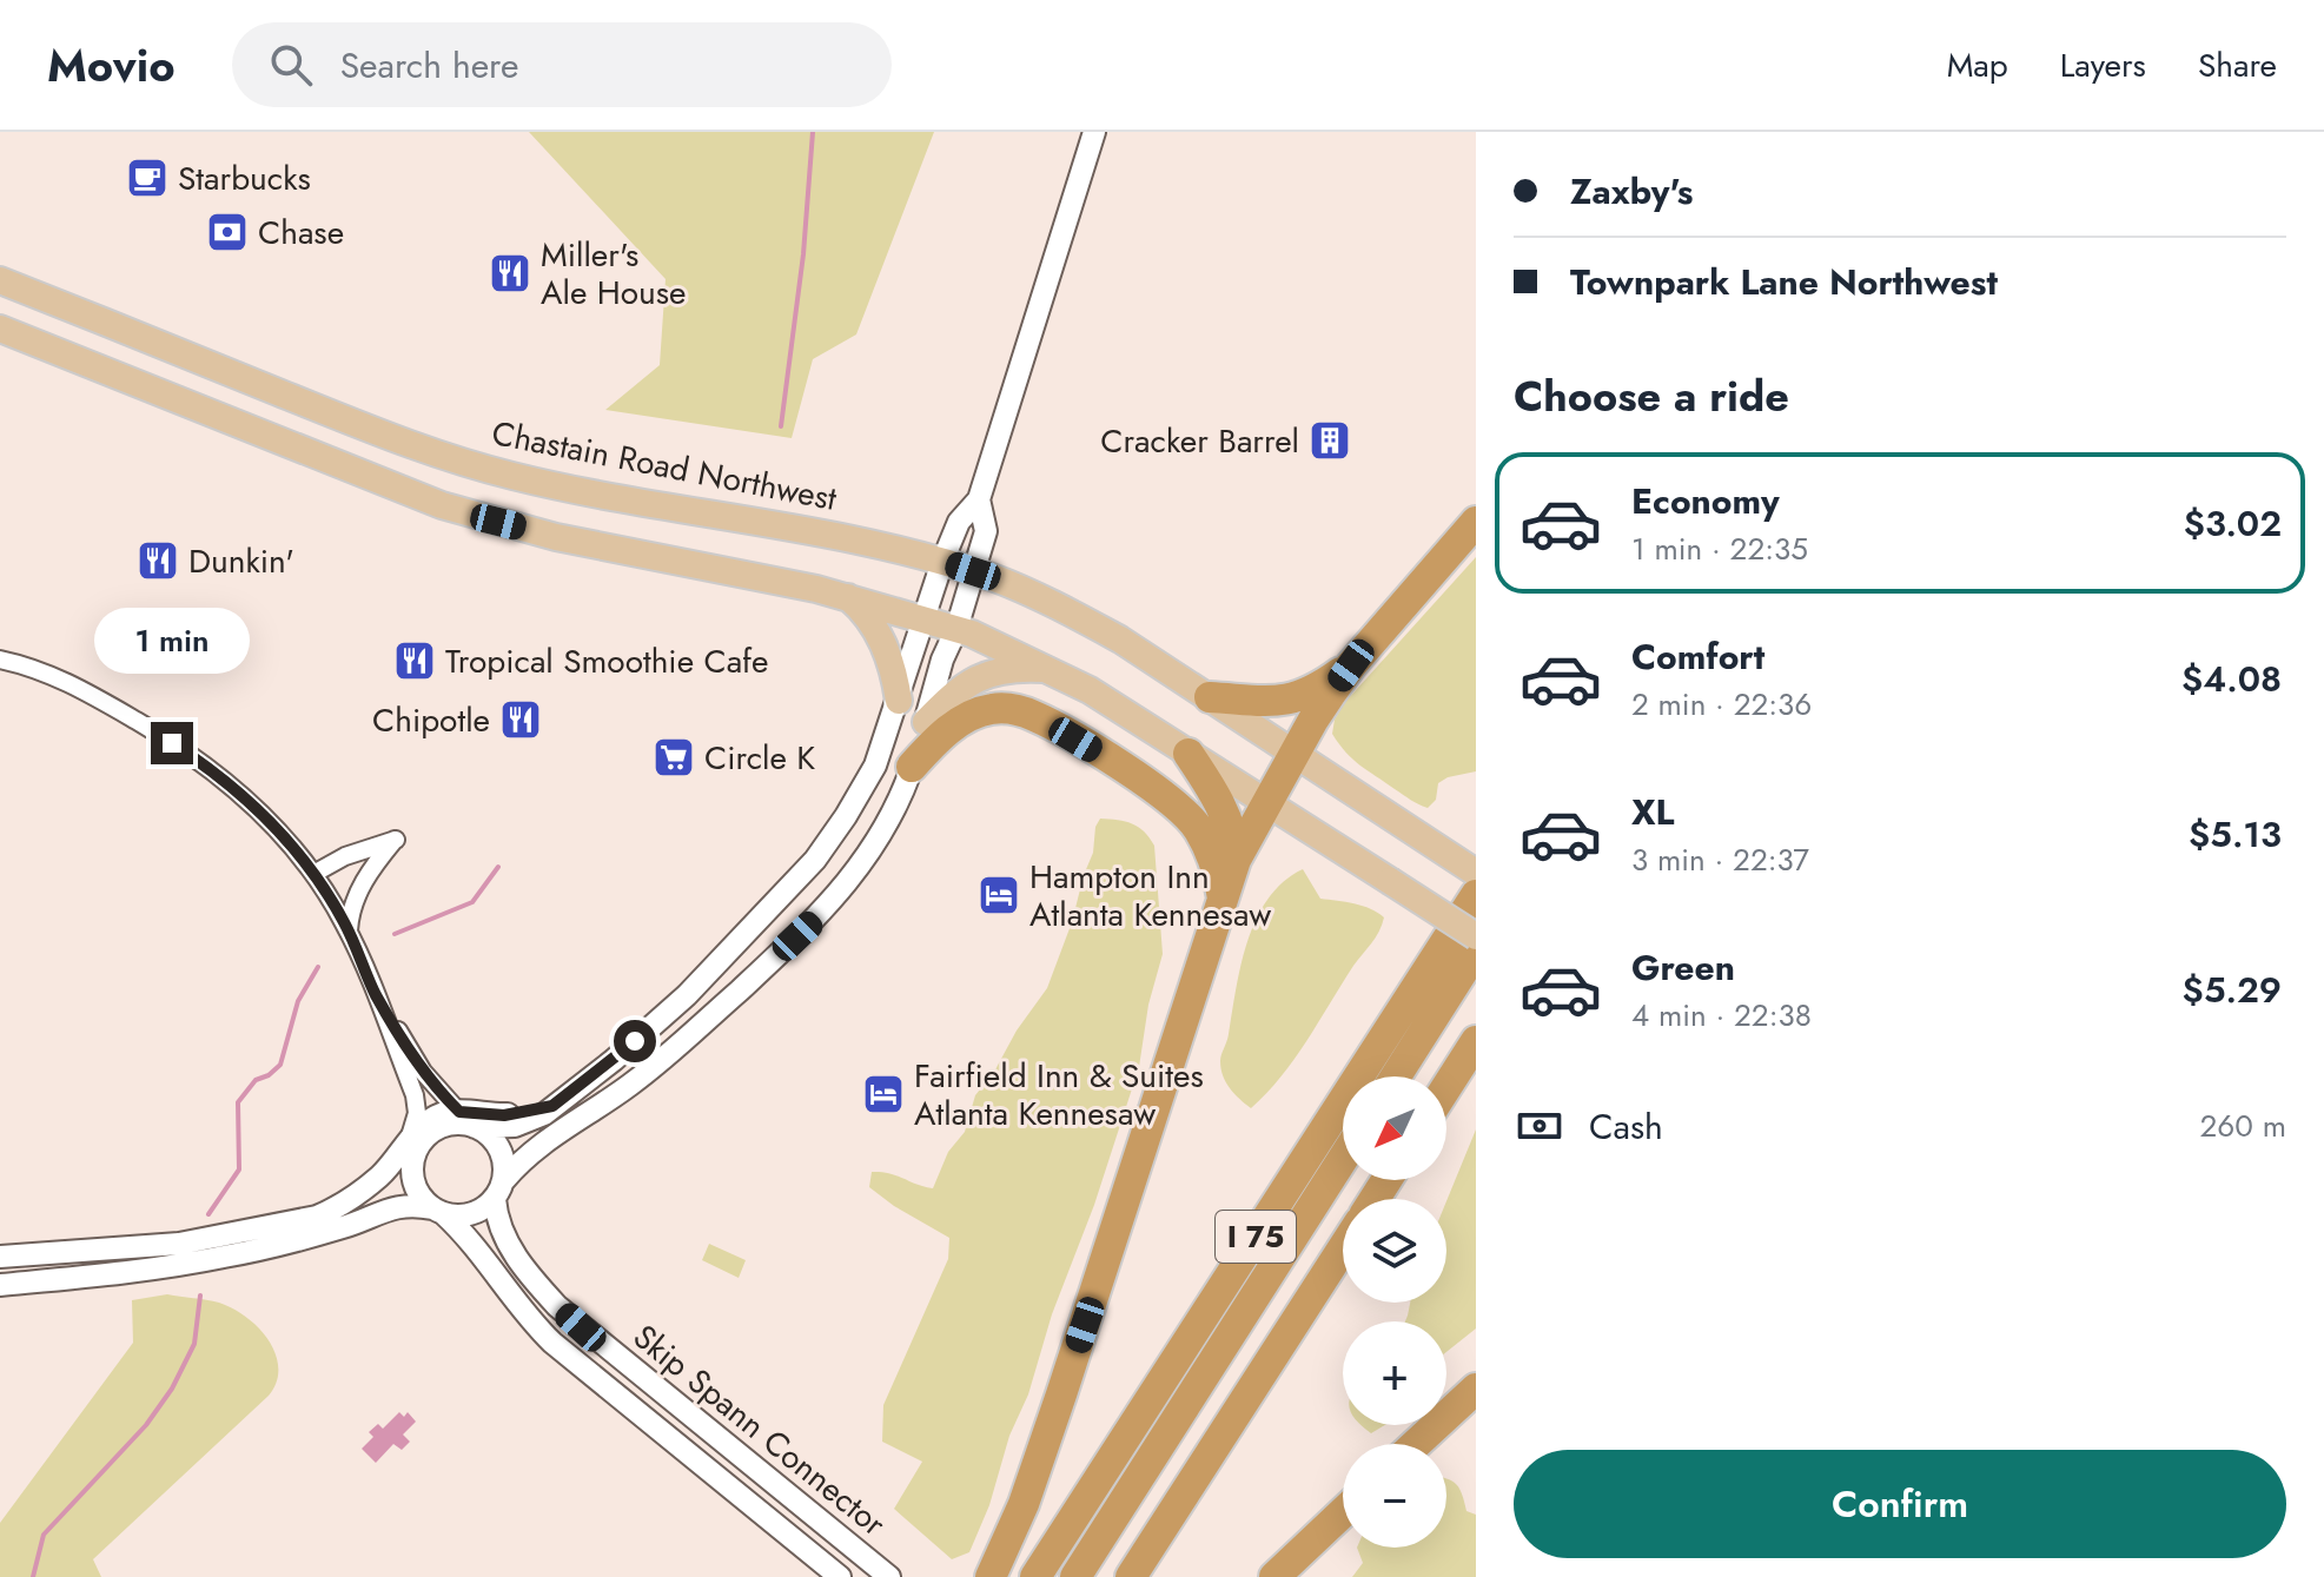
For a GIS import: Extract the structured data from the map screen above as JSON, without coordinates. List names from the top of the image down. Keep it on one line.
{"streets":{"highway":["I 75"],"main road":["Chastain Road Northwest"],"street":["Skip Spann Connector"]},"places":{"cafe":["Starbucks"],"bank":["Chase"],"restaurant":["Miller's Ale House","Dunkin'","Tropical Smoothie Cafe","Chipotle"],"building":["Cracker Barrel"],"supermarket":["Circle K"],"hotel":["Hampton Inn Atlanta Kennesaw","Fairfield Inn & Suites Atlanta Kennesaw"]},"north":"bottom left","page":{"header":"Movio","search":"Search here","nav":["Map","Layers","Share"],"banner":["Zaxby's","Townpark Lane Northwest"],"heading":"Choose a ride","list":[{"name":"Economy","note":"1 min · 22:35","value":"$3.02"},{"name":"Comfort","note":"2 min · 22:36","value":"$4.08"},{"name":"XL","note":"3 min · 22:37","value":"$5.13"},{"name":"Green","note":"4 min · 22:38","value":"$5.29"}],"bubble":"1 min","pay":["Cash","260 m"],"map_buttons":["+","−"],"buttons":"Confirm"}}
